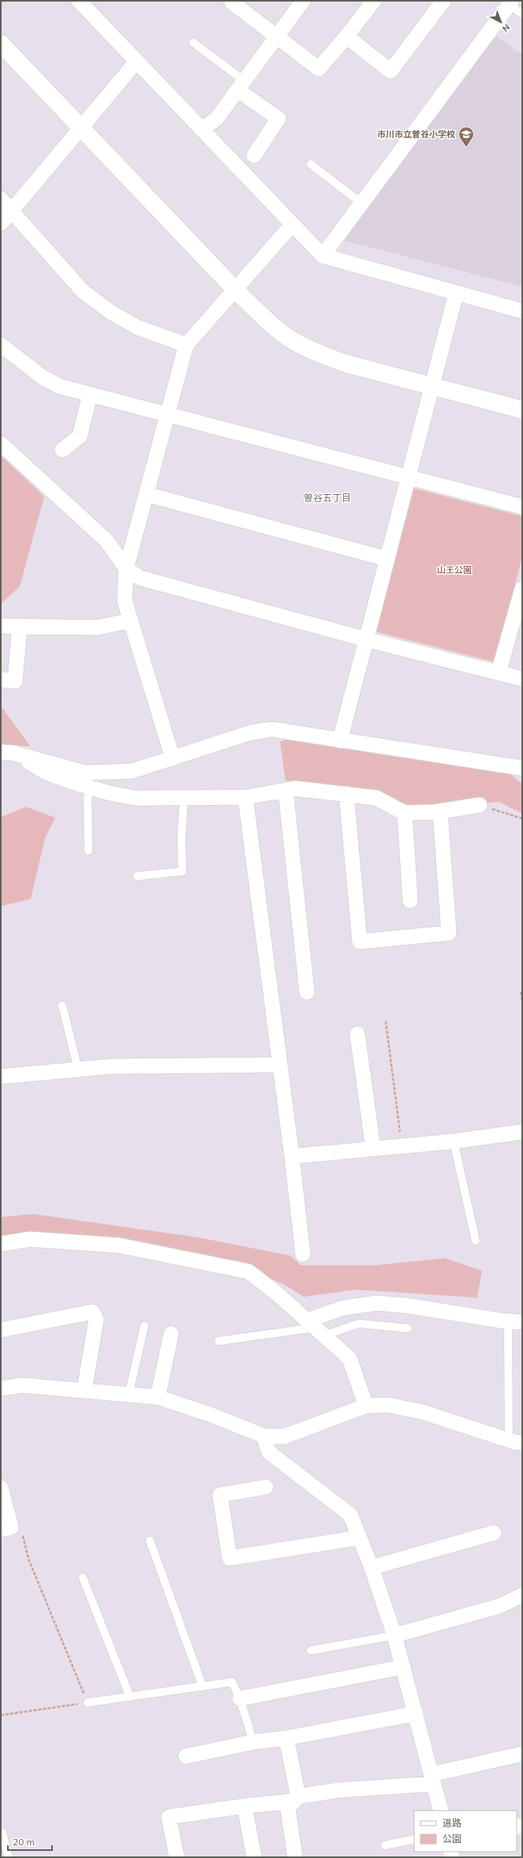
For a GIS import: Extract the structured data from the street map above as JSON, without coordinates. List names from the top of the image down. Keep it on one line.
{"districts":["曽谷五丁目"],"parks":["山王公園"],"places":{"school or university":["市川市立曽谷小学校"]},"legend":["道路","公園"],"scale_bar":"20 m","north":"bottom right"}
